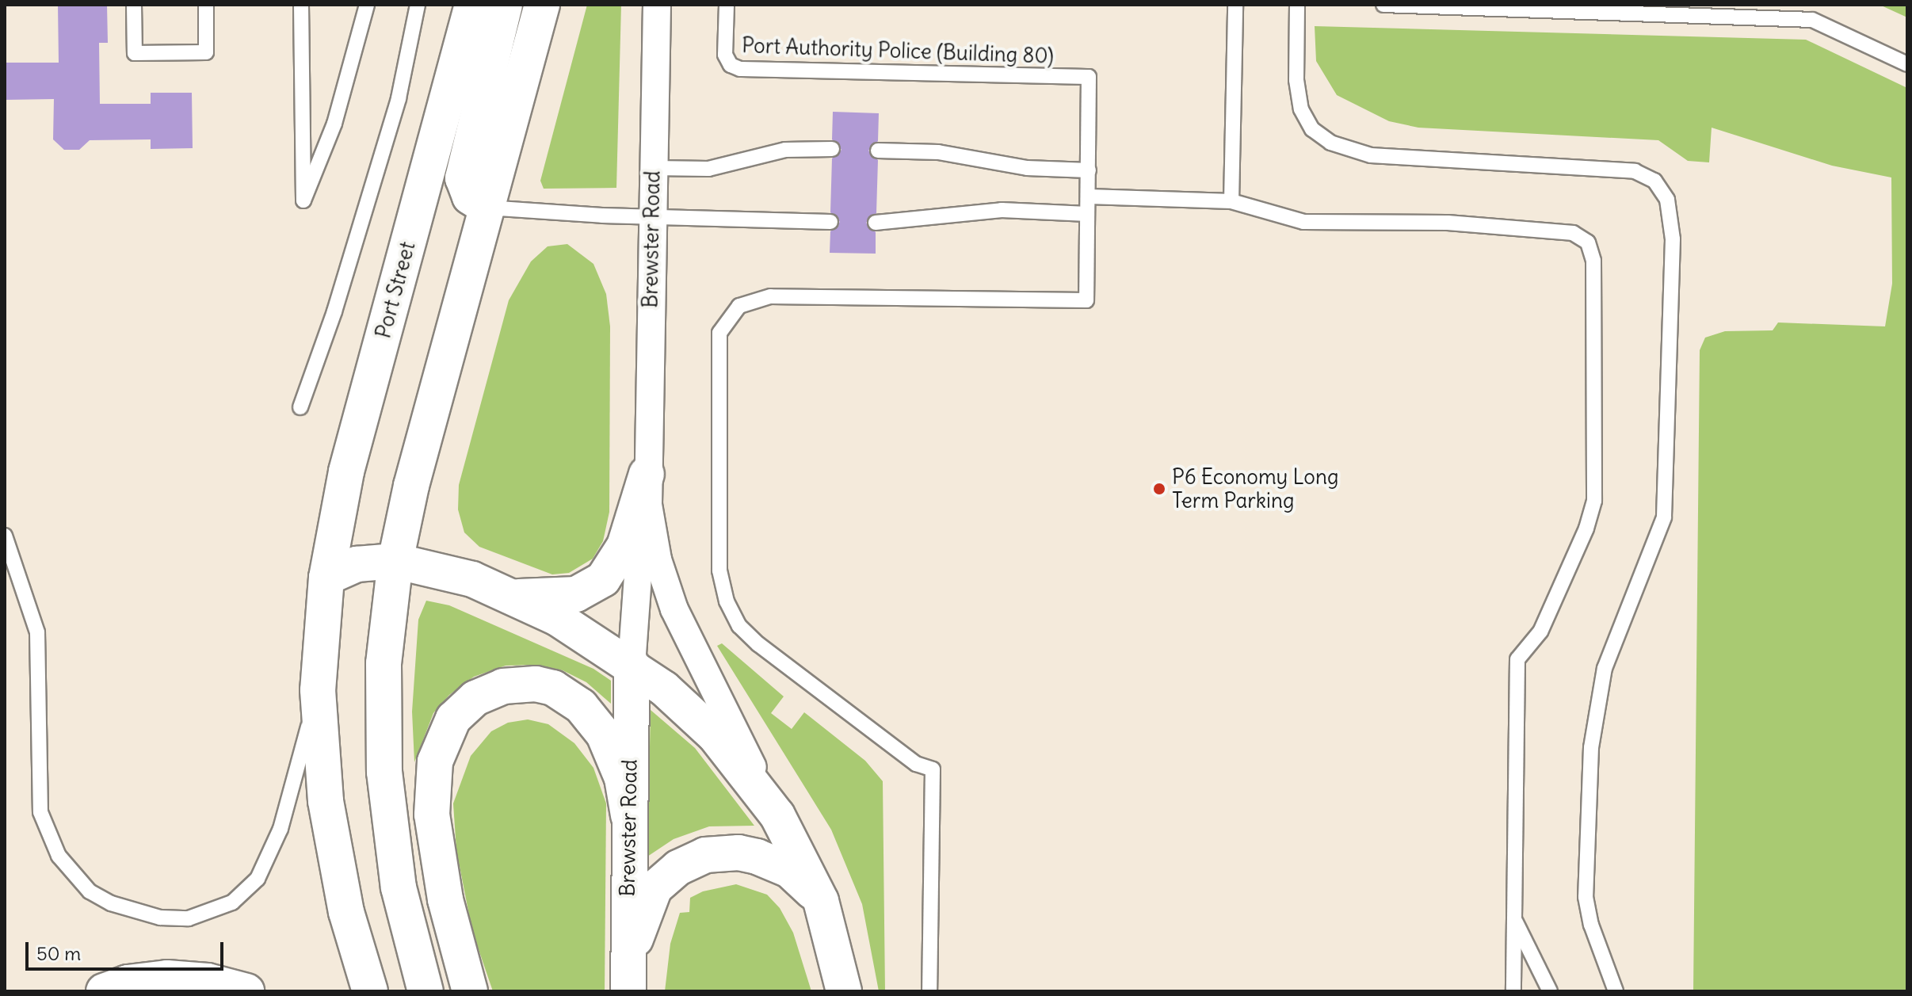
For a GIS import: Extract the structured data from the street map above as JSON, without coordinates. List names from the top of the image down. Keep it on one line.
{"streets":{"main road":["Brewster Road","Port Street"],"lane":["Port Authority Police (Building 80)"]},"crossings":[["Brewster Road","Port Street"]],"places":["P6 Economy Long Term Parking"],"scale_bar":"50 m"}
